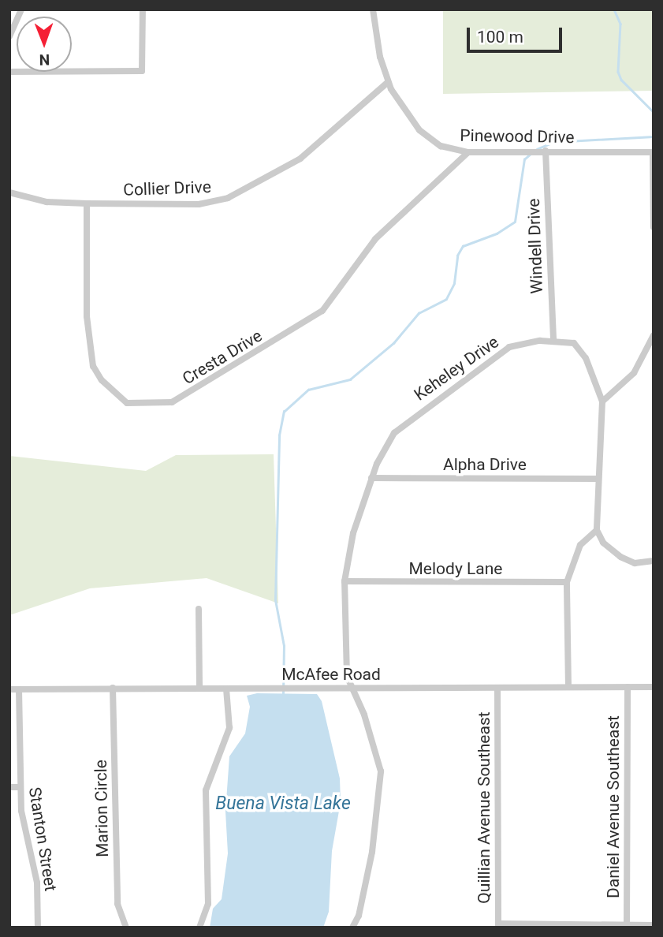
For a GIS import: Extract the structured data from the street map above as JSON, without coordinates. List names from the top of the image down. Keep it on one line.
{"streets":{"street":["Pinewood Drive","Collier Drive","Windell Drive","Cresta Drive","Keheley Drive","Alpha Drive","Melody Lane","McAfee Road","Daniel Avenue Southeast","Quillian Avenue Southeast","Marion Circle","Stanton Street"]},"crossings":[["Pinewood Drive","Collier Drive"],["Pinewood Drive","Windell Drive"],["Pinewood Drive","Cresta Drive"],["Collier Drive","Cresta Drive"],["Windell Drive","Keheley Drive"],["Keheley Drive","Alpha Drive"],["Keheley Drive","Melody Lane"],["Keheley Drive","McAfee Road"],["McAfee Road","Daniel Avenue Southeast"],["McAfee Road","Quillian Avenue Southeast"],["McAfee Road","Marion Circle"],["McAfee Road","Stanton Street"]],"water":["Buena Vista Lake"],"scale_bar":"100 m","north":"bottom"}
